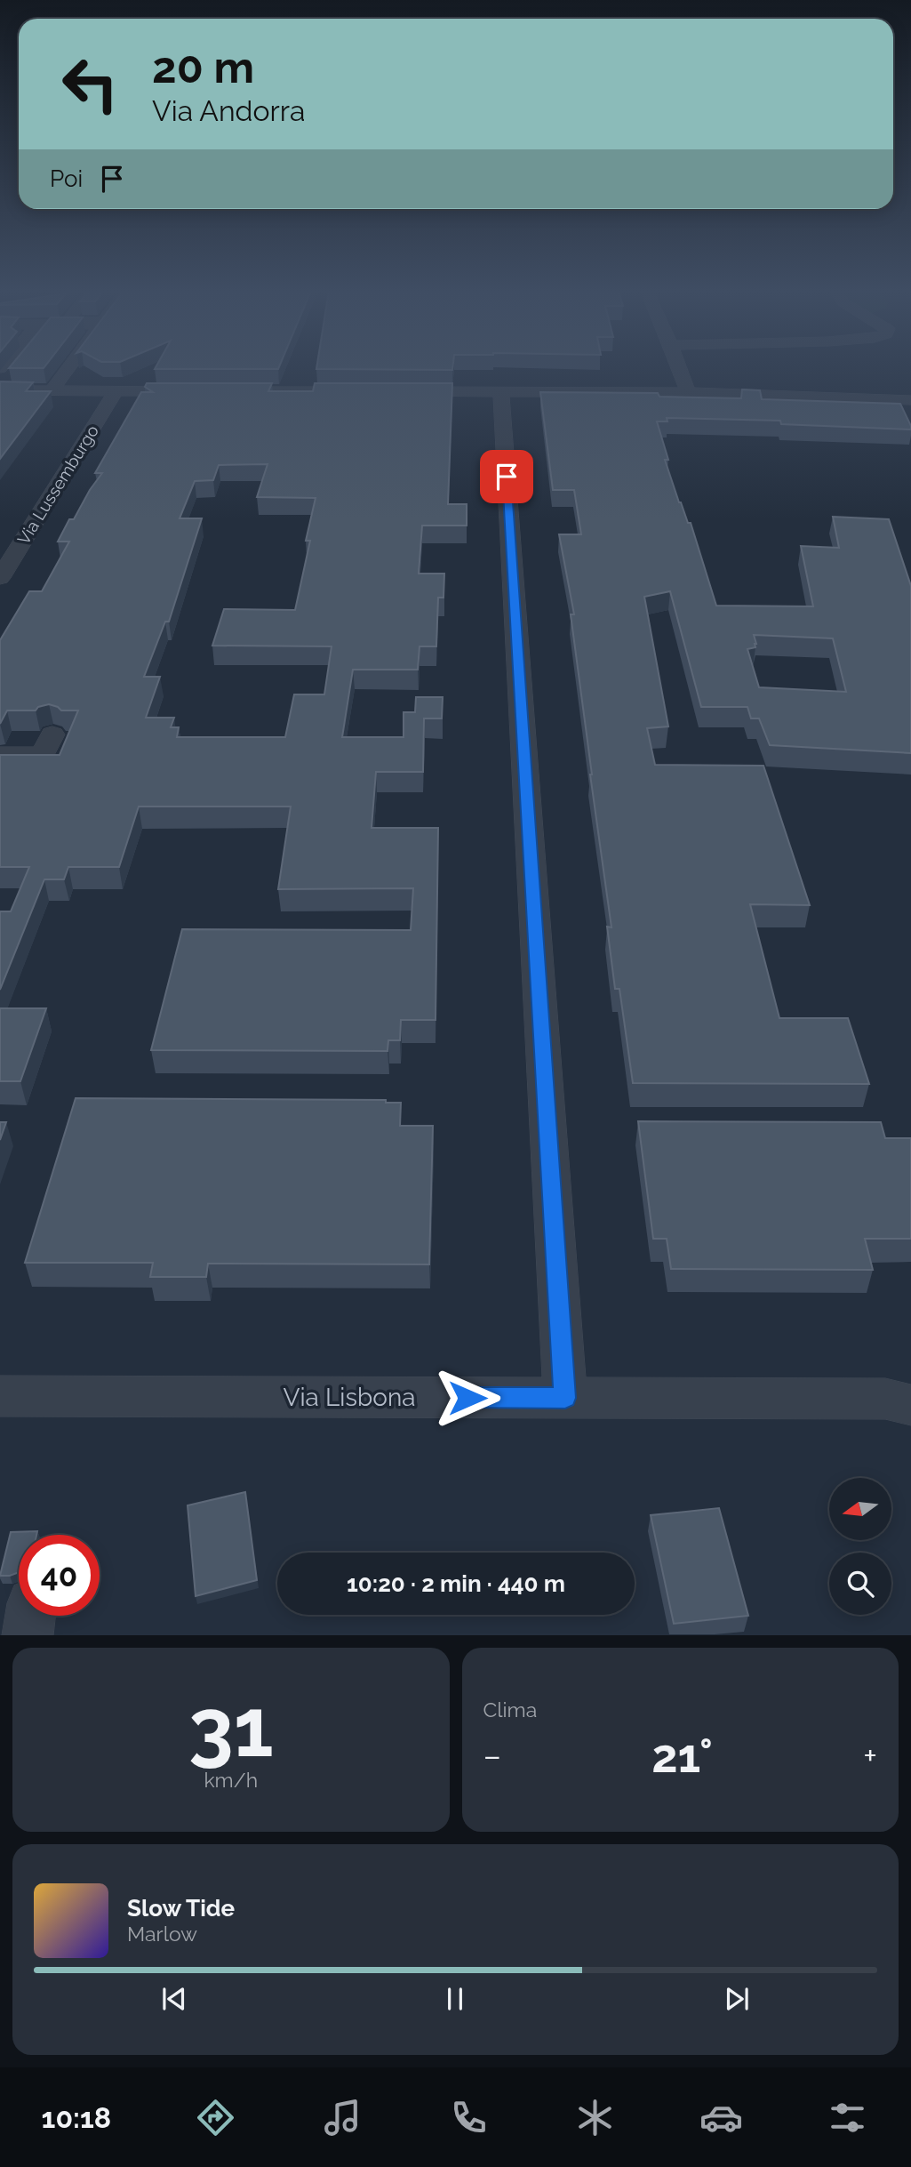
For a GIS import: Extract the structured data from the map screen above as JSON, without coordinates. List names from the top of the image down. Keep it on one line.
{"streets":{"street":["Via Lussemburgo","Via Lisbona"]},"north":"left","page":{"turn":["20 m","Via Andorra"],"then":"Poi","limit":"40","trip":"10:20 · 2 min · 440 m","tile":[["31","km/h"],"Clima"],"heat":["−","21°","+"],"song":["Slow Tide","Marlow"],"tabs":"10:18"}}
